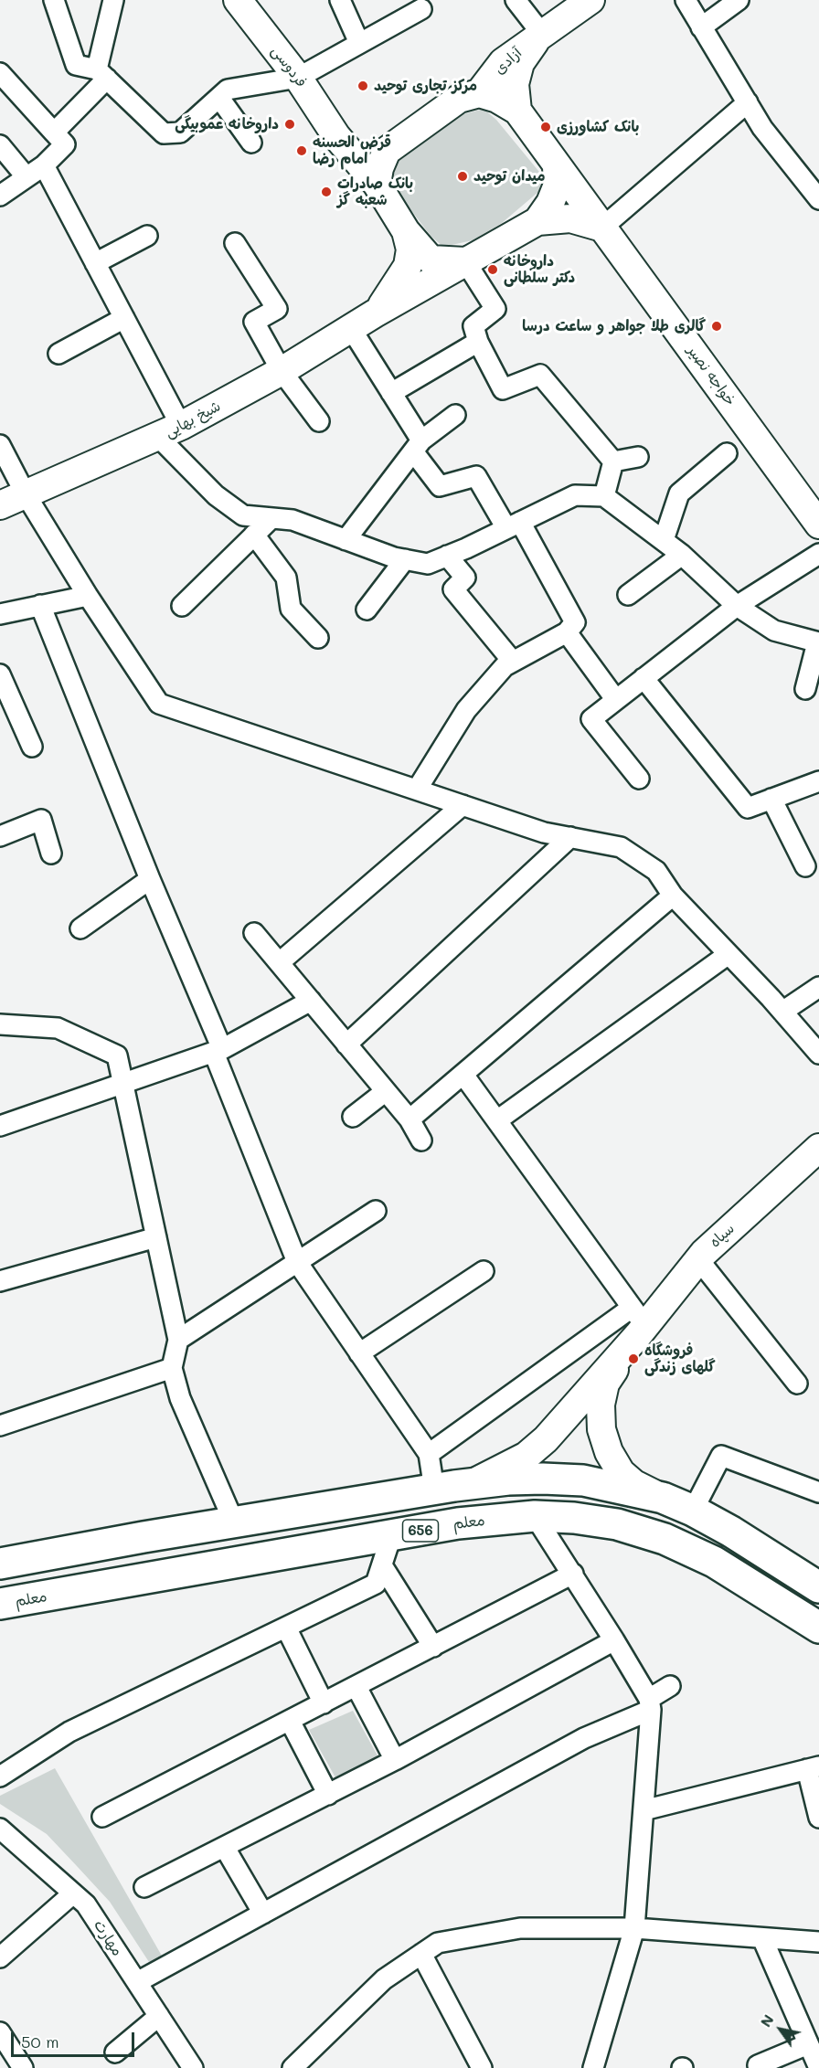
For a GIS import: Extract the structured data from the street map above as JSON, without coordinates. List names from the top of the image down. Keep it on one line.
{"streets":{"main road":["معلم","656"],"street":["آزادی","فردوسی","خواجه نصیر","شیخ بهایی","سپاه","مهارت"]},"crossings":[["آزادی","فردوسی"],["آزادی","خواجه نصیر"],["آزادی","شیخ بهایی"],["فردوسی","خواجه نصیر"],["فردوسی","شیخ بهایی"],["خواجه نصیر","شیخ بهایی"]],"places":["مرکز تجاری توحید","داروخانه عموبیگی","بانک کشاورزی","قرض الحسنه امام رضا","میدان توحید","بانک صادرات شعبه گز","داروخانه دکتر سلطانی","گالری طلا جواهر و ساعت درسا","فروشگاه گلهای زندگی"],"scale_bar":"50 m","north":"top left"}
